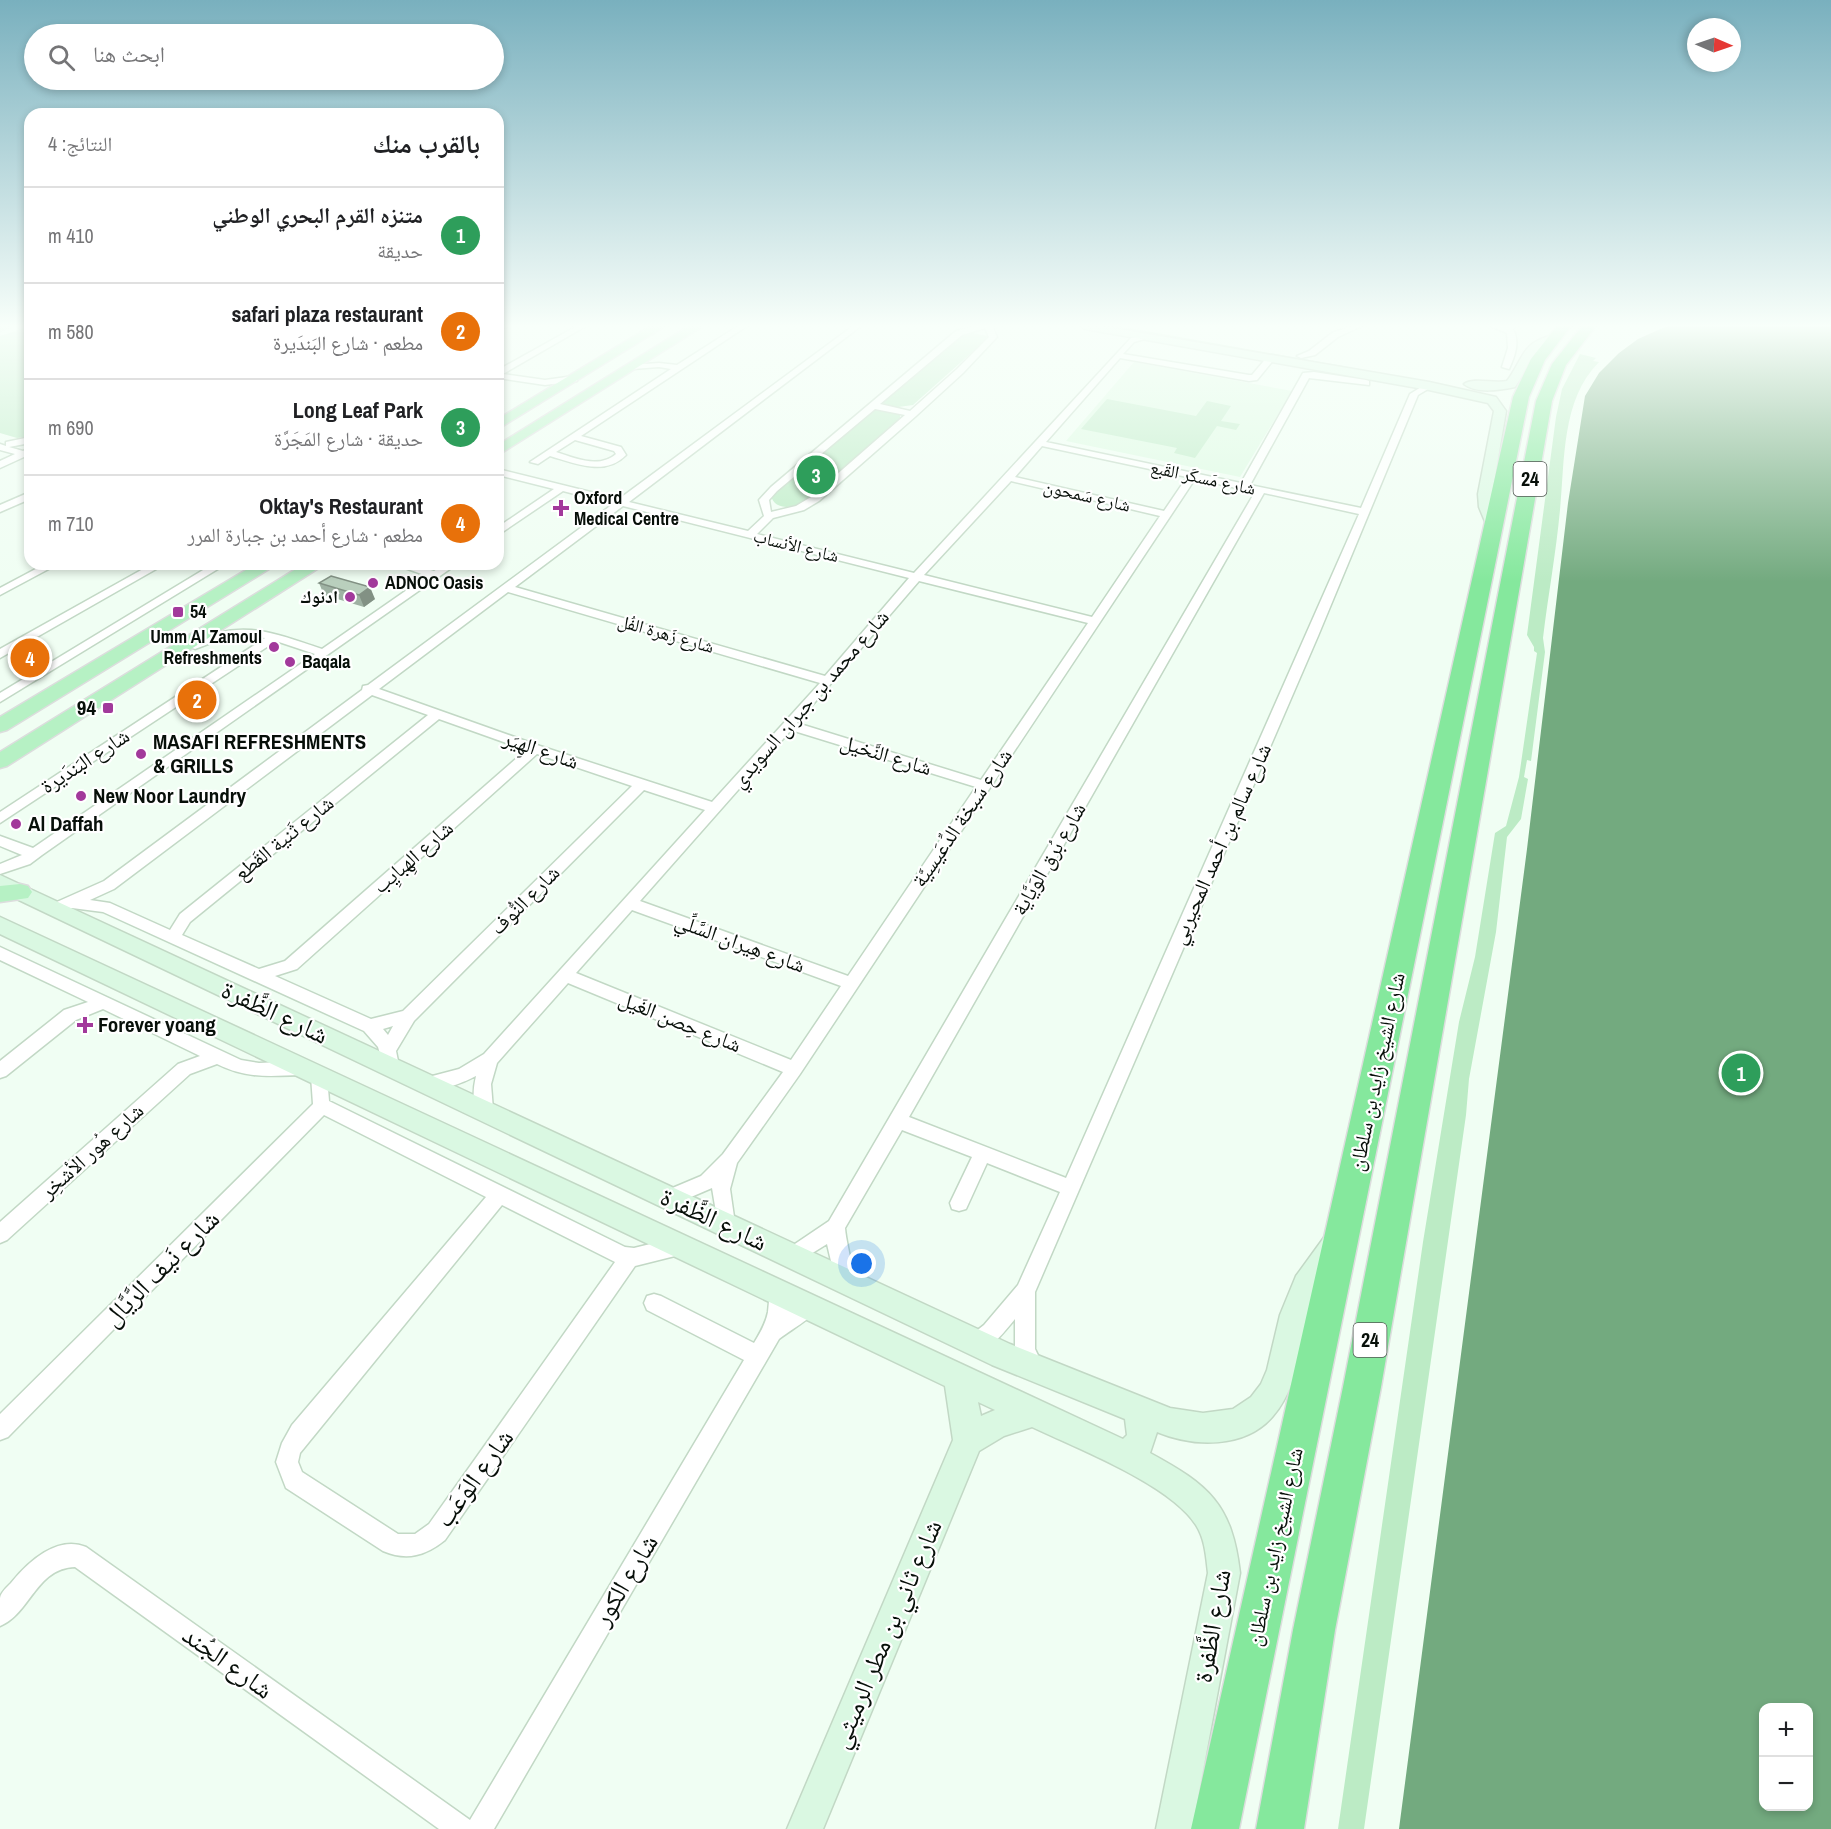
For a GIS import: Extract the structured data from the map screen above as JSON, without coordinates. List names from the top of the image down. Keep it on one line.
{"streets":{"highway":["24","شارع الشيخ زايد بن سلطان"],"main road":["شارع الظَّفرة","شارع ثاني بن مطر الرميثي"],"street":["شارع مَسكَر القَبع","شارع سَمحون","شارع الأنساب","شارع زَهرة الفُل","شارع محمد بن جبران السويدي","شارع الهِيَر","شارع النَّخيل","شارع البَندَيرة","شارع سَبخة الدِّعَيسِيَّة","شارع ثَنية القَطع","شارع سالم بن أحمد المحيربي","شارع الهِبايِب","شارع بُرق الوَيَّاية","شارع النُّوف","شارع هِيران السَّلِّي","شارع حِصن الغَيل","شارع هُور الأشخِر","شارع نَيف الرَّيَّال","شارع الوَعَب","شارع الكور","شارع الجُند"]},"crossings":[["شارع مَسكَر القَبع","شارع محمد بن جبران السويدي"],["شارع مَسكَر القَبع","شارع سَبخة الدِّعَيسِيَّة"],["شارع مَسكَر القَبع","شارع سالم بن أحمد المحيربي"],["شارع مَسكَر القَبع","شارع بُرق الوَيَّاية"],["شارع سَمحون","شارع محمد بن جبران السويدي"],["شارع سَمحون","شارع سَبخة الدِّعَيسِيَّة"],["شارع الأنساب","شارع محمد بن جبران السويدي"],["شارع الأنساب","شارع سَبخة الدِّعَيسِيَّة"],["شارع زَهرة الفُل","شارع محمد بن جبران السويدي"],["شارع محمد بن جبران السويدي","شارع الهِيَر"],["شارع محمد بن جبران السويدي","شارع النَّخيل"],["شارع محمد بن جبران السويدي","شارع هِيران السَّلِّي"],["شارع محمد بن جبران السويدي","شارع الظَّفرة"],["شارع محمد بن جبران السويدي","شارع حِصن الغَيل"],["شارع الهِيَر","شارع ثَنية القَطع"],["شارع الهِيَر","شارع الهِبايِب"],["شارع الهِيَر","شارع النُّوف"],["شارع النَّخيل","شارع سَبخة الدِّعَيسِيَّة"],["شارع سَبخة الدِّعَيسِيَّة","شارع هِيران السَّلِّي"],["شارع سَبخة الدِّعَيسِيَّة","شارع الظَّفرة"],["شارع سَبخة الدِّعَيسِيَّة","شارع حِصن الغَيل"],["شارع سالم بن أحمد المحيربي","شارع الظَّفرة"],["شارع بُرق الوَيَّاية","شارع الظَّفرة"],["شارع النُّوف","شارع الظَّفرة"],["شارع الظَّفرة","شارع الشيخ زايد بن سلطان"],["شارع الظَّفرة","شارع هُور الأشخِر"],["شارع الظَّفرة","شارع نَيف الرَّيَّال"],["شارع الظَّفرة","شارع الوَعَب"],["شارع الظَّفرة","شارع الكور"],["شارع الظَّفرة","شارع ثاني بن مطر الرميثي"]],"places":{"health":["Oxford Medical Centre","Forever yoang"],"other":["ADNOC Oasis","ادنوك","Umm Al Zamoul Refreshments","Baqala","MASAFI REFRESHMENTS & GRILLS","New Noor Laundry","Al Daffah"],"transit":["54","94"]},"north":"right","page":{"search":"ابحث هنا","heading":["بالقرب منك","النتائج: 4"],"list":[{"mark":"1","name":"متنزه القرم البحري الوطني","note":"حديقة","value":"410 m"},{"mark":"2","name":"safari plaza restaurant","note":"مطعم · شارع البَندَيرة","value":"580 m"},{"mark":"3","name":"Long Leaf Park","note":"حديقة · شارع المَجَرَّة","value":"690 m"},{"mark":"4","name":"Oktay's Restaurant","note":"مطعم · شارع أحمد بن جبارة المرر","value":"710 m"}],"pins":["3","4","2","1"],"map_buttons":["+","−"]}}
